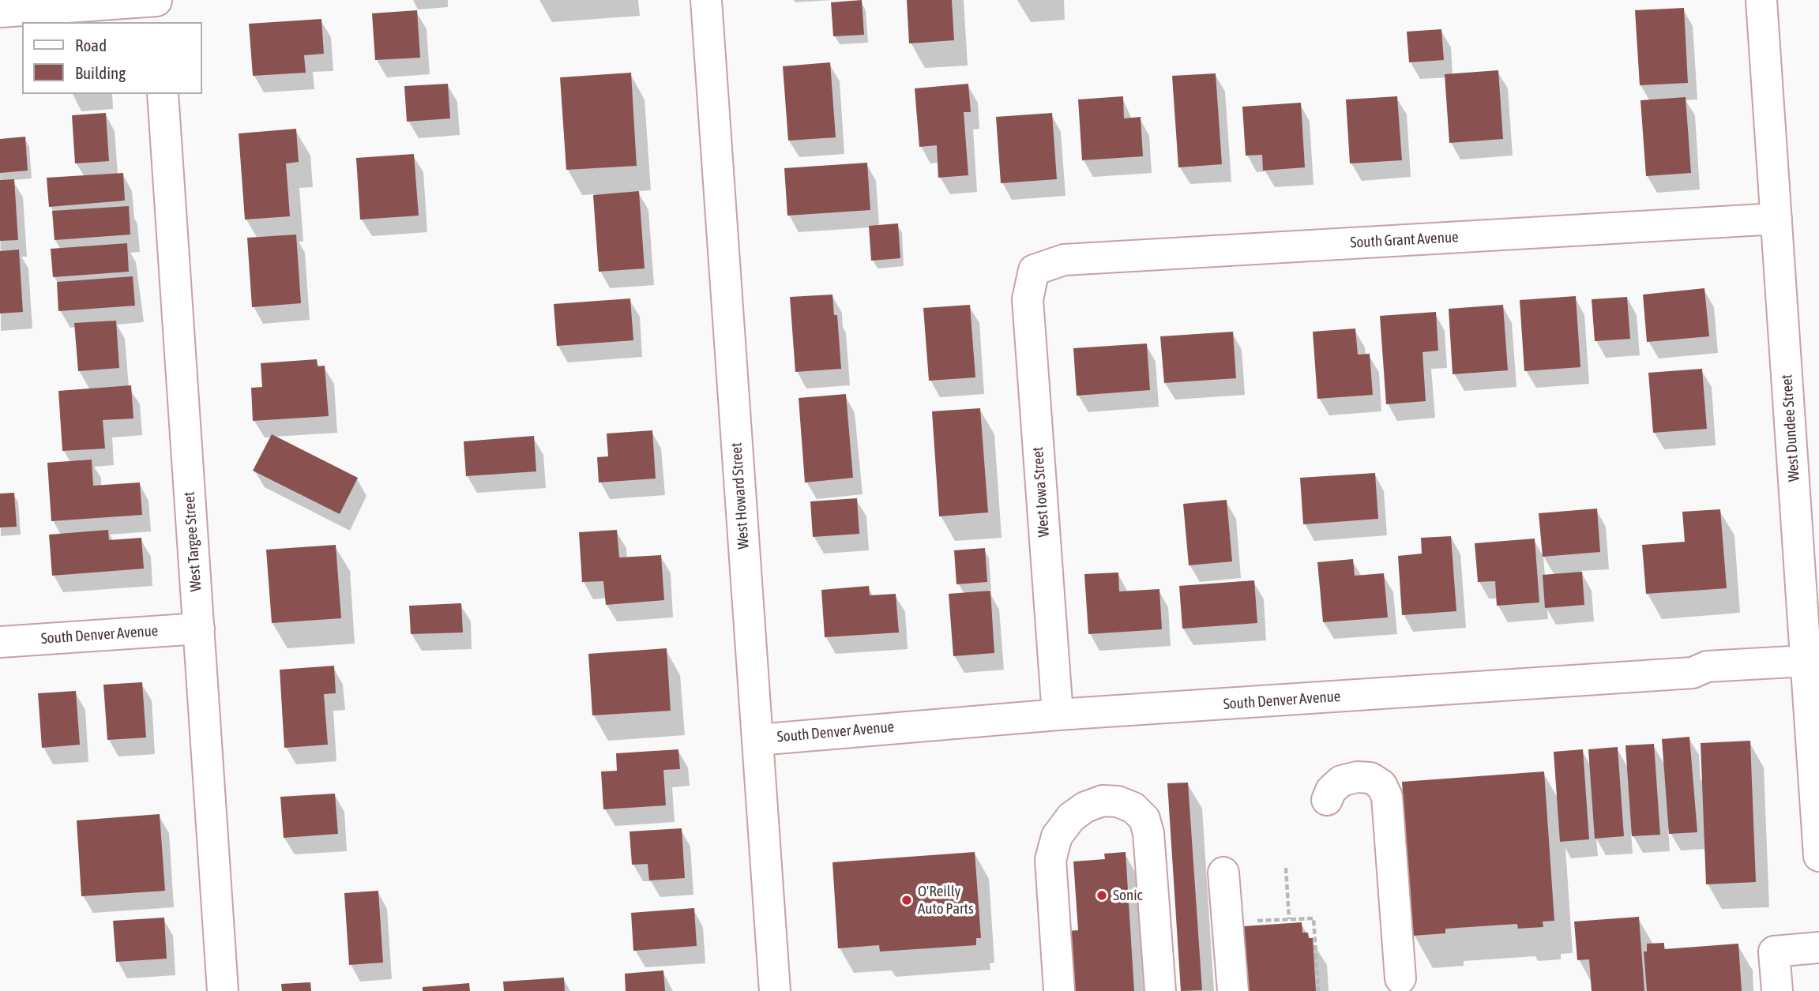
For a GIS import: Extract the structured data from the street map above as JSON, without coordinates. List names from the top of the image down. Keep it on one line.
{"streets":{"street":["South Grant Avenue","West Dundee Street","West Iowa Street","West Howard Street","West Targee Street","South Denver Avenue"]},"crossings":[["South Grant Avenue","West Dundee Street"],["South Grant Avenue","West Iowa Street"],["West Dundee Street","South Denver Avenue"],["West Iowa Street","South Denver Avenue"],["West Howard Street","South Denver Avenue"],["West Targee Street","South Denver Avenue"]],"places":["Sonic","O'Reilly Auto Parts"],"legend":["Road","Building"]}
